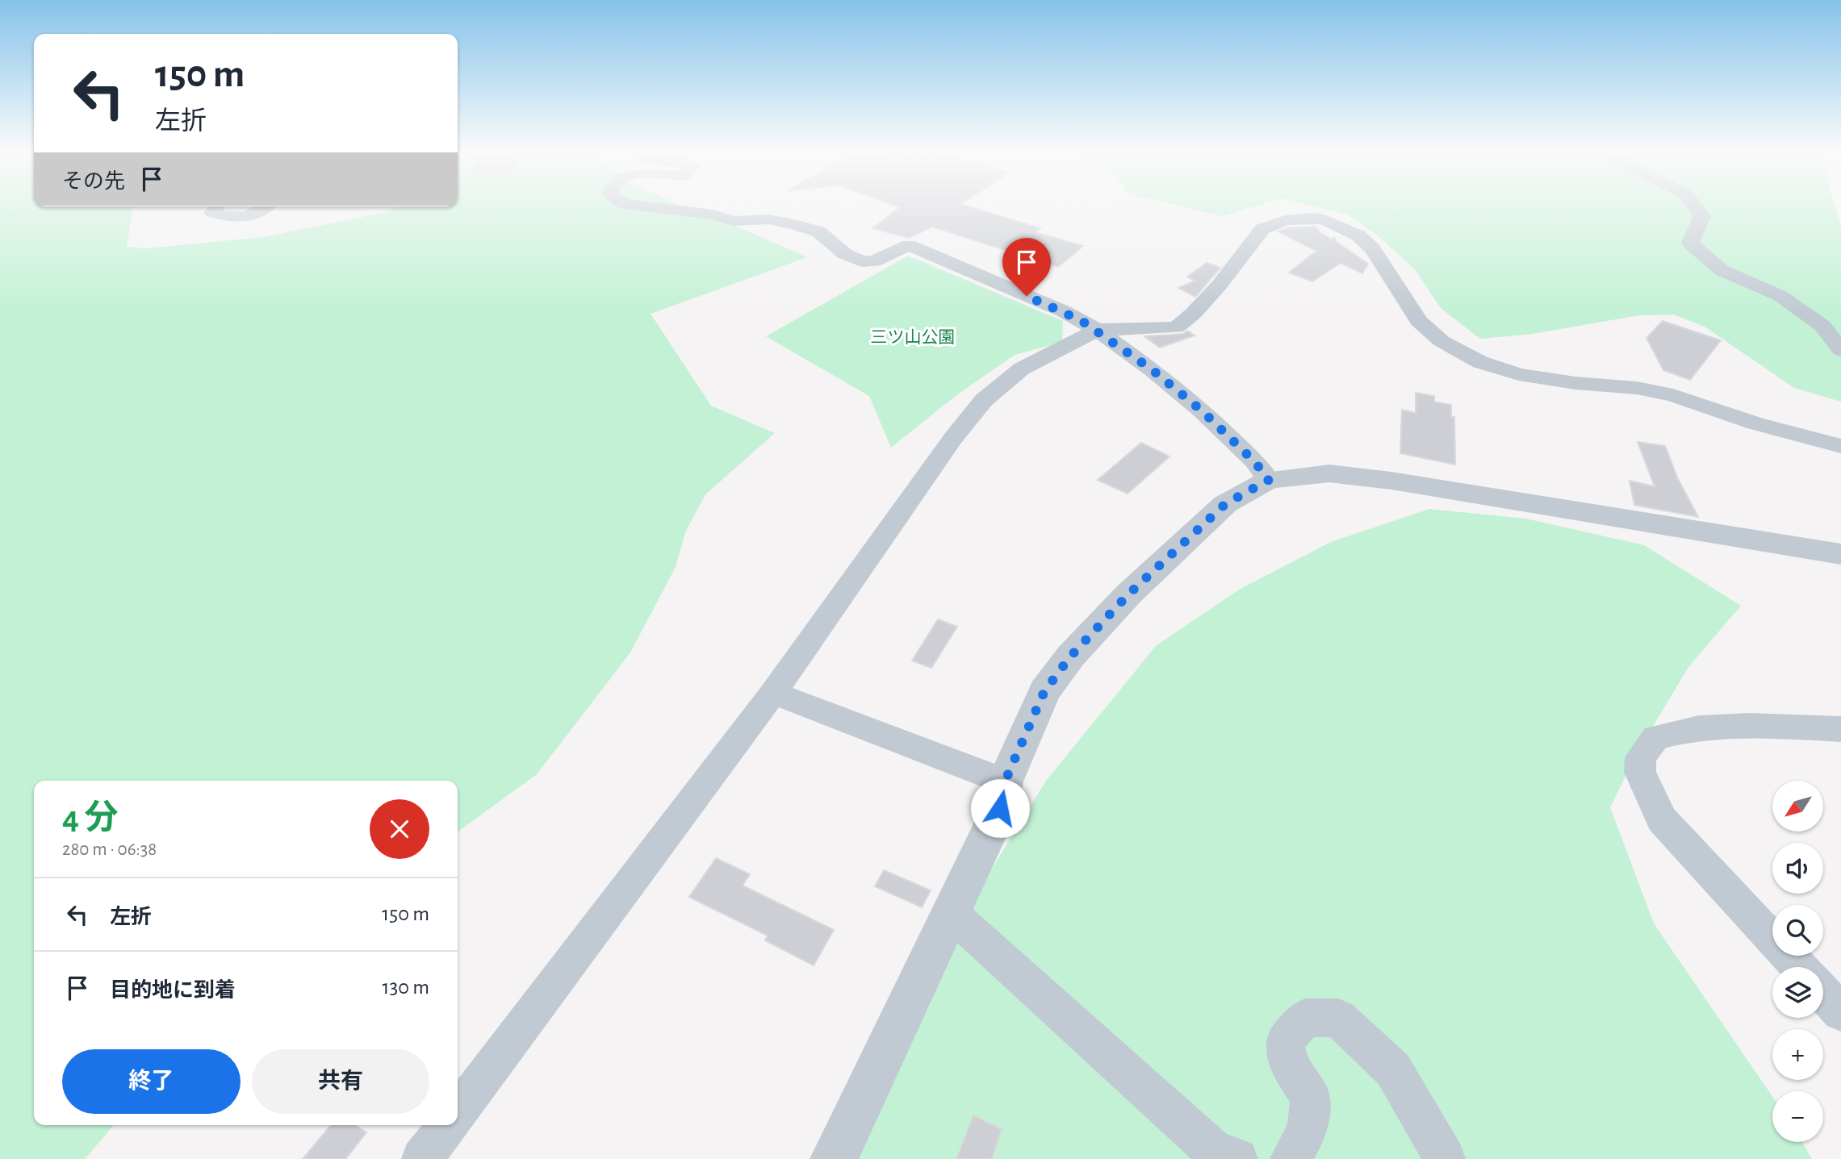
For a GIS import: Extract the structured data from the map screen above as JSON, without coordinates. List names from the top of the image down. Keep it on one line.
{"parks":["三ツ山公園"],"north":"bottom left","page":{"turn":["150 m","左折"],"then":"その先","map_buttons":["+","−"],"heading":["4 分","280 m · 06:38"],"list":[{"name":"左折","value":"150 m"},{"name":"目的地に到着","value":"130 m"}],"buttons":["終了","共有"]}}
